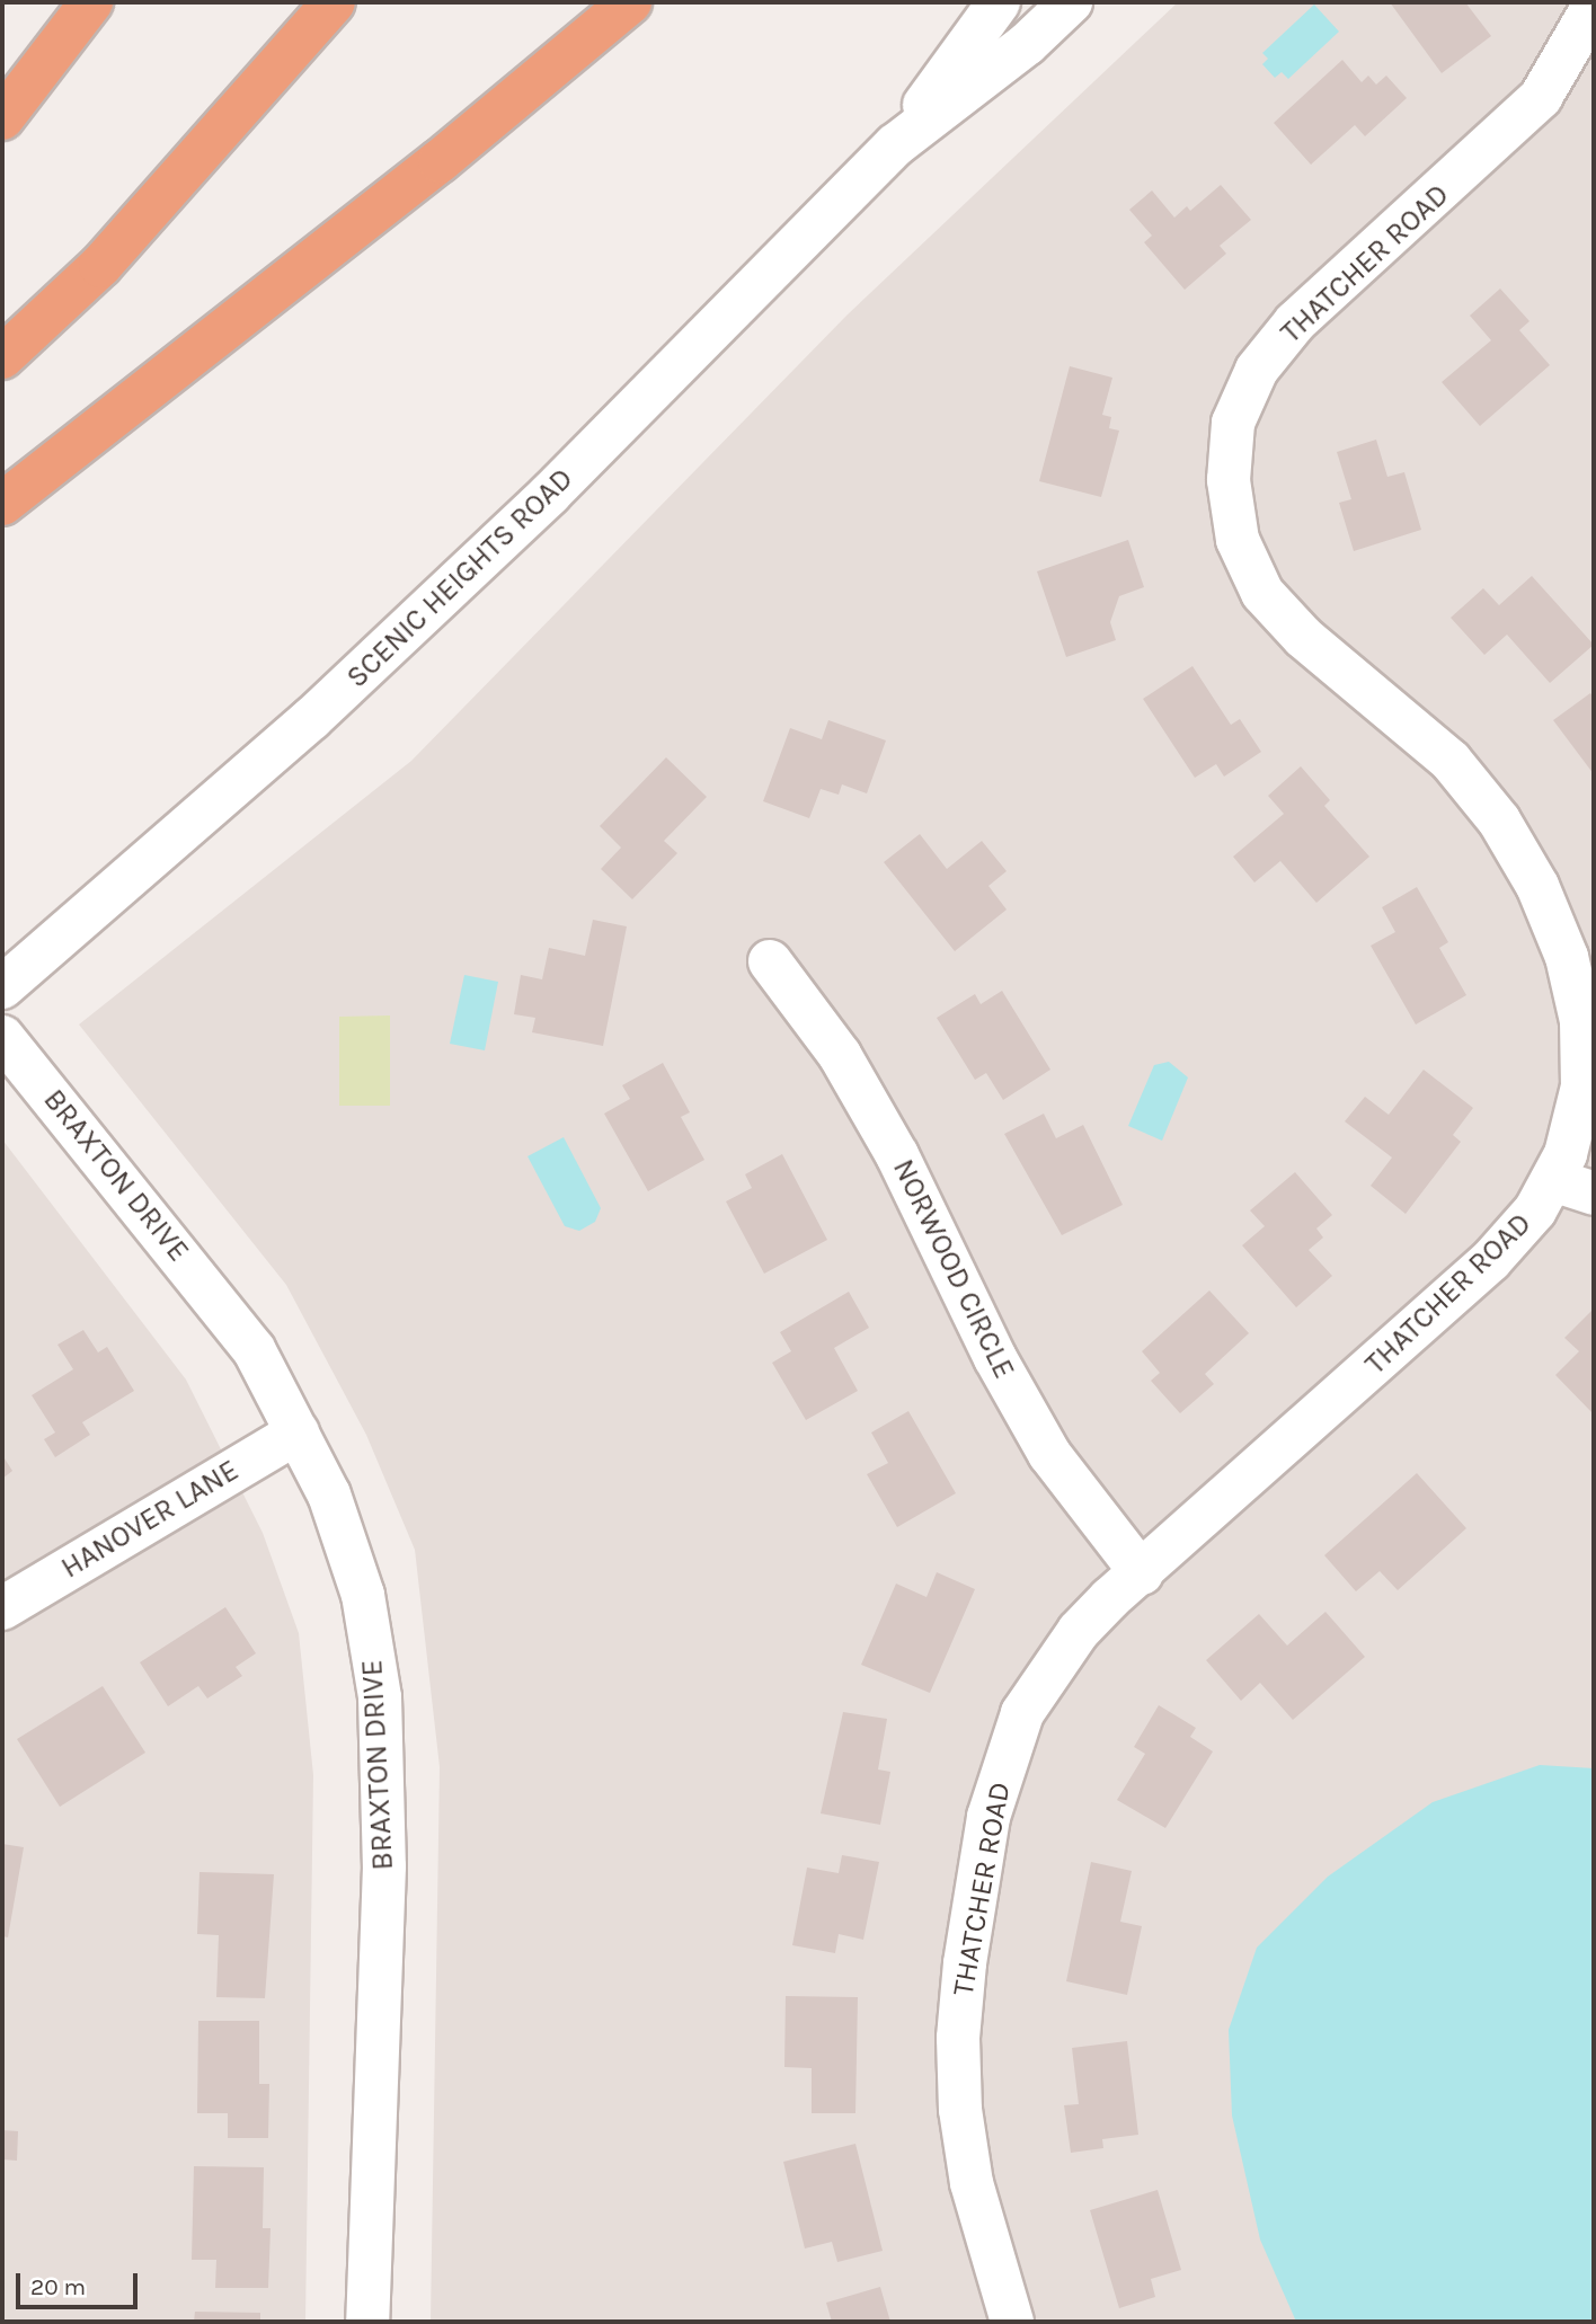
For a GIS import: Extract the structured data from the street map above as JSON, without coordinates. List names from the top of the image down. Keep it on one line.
{"streets":{"street":["THATCHER ROAD","SCENIC HEIGHTS ROAD","BRAXTON DRIVE","NORWOOD CIRCLE","HANOVER LANE"]},"crossings":[["THATCHER ROAD","NORWOOD CIRCLE"],["BRAXTON DRIVE","HANOVER LANE"]],"scale_bar":"20 m"}
